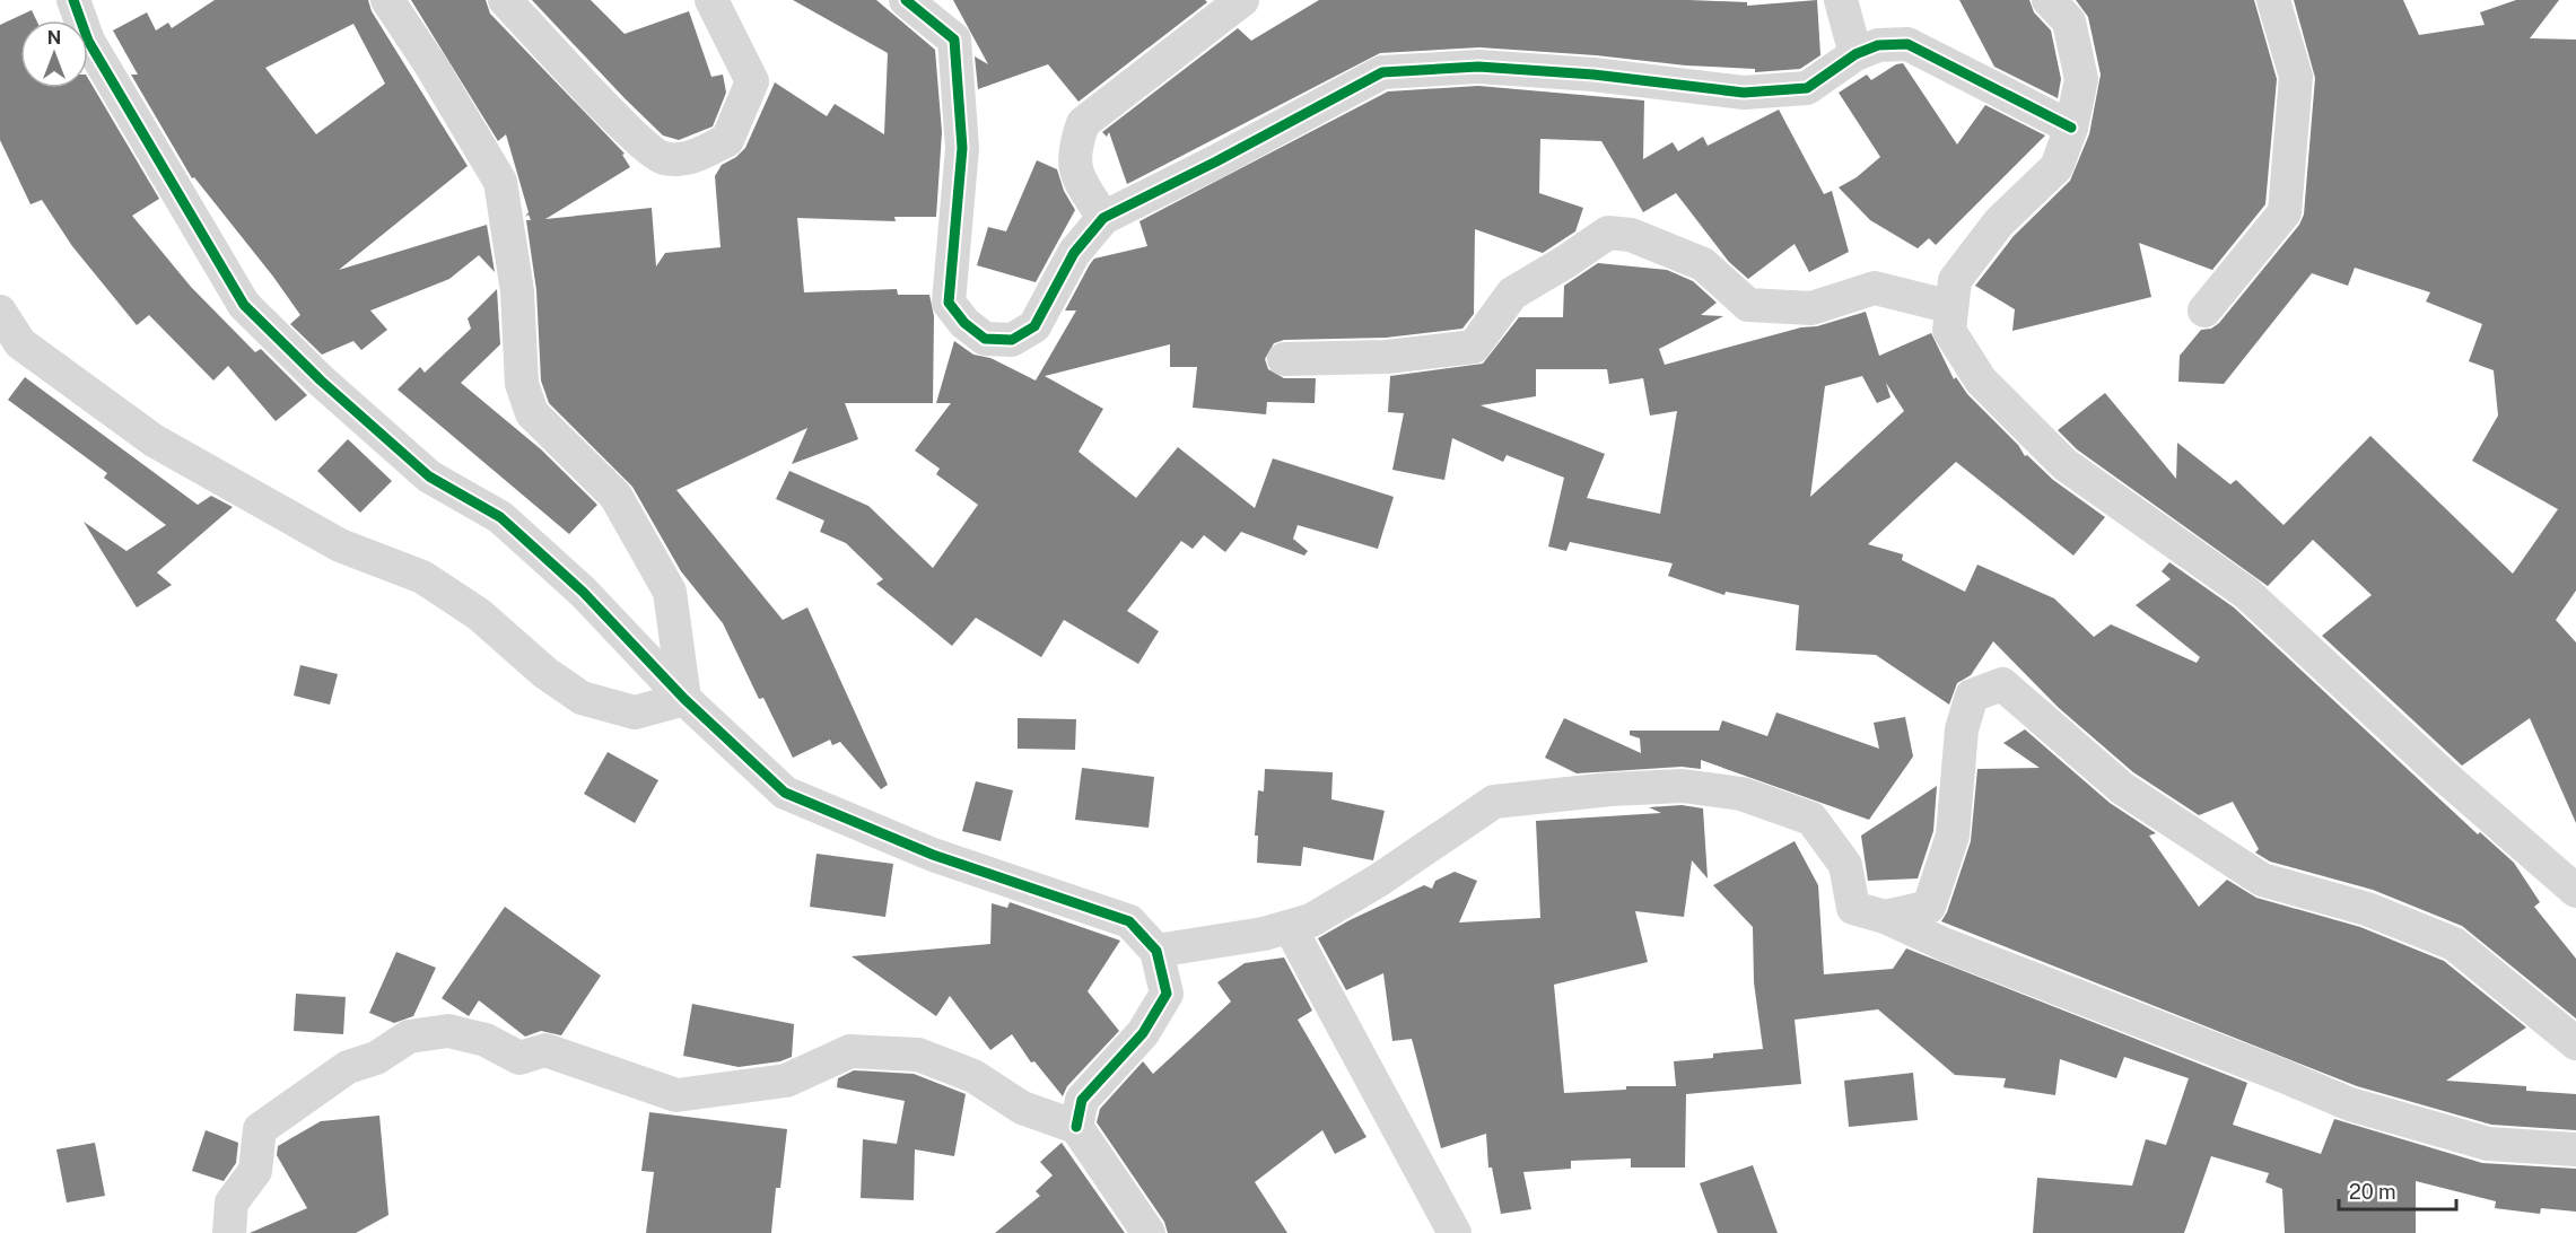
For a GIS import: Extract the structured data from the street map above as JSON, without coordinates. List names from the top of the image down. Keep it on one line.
{"scale_bar":"20 m","north":"top"}
